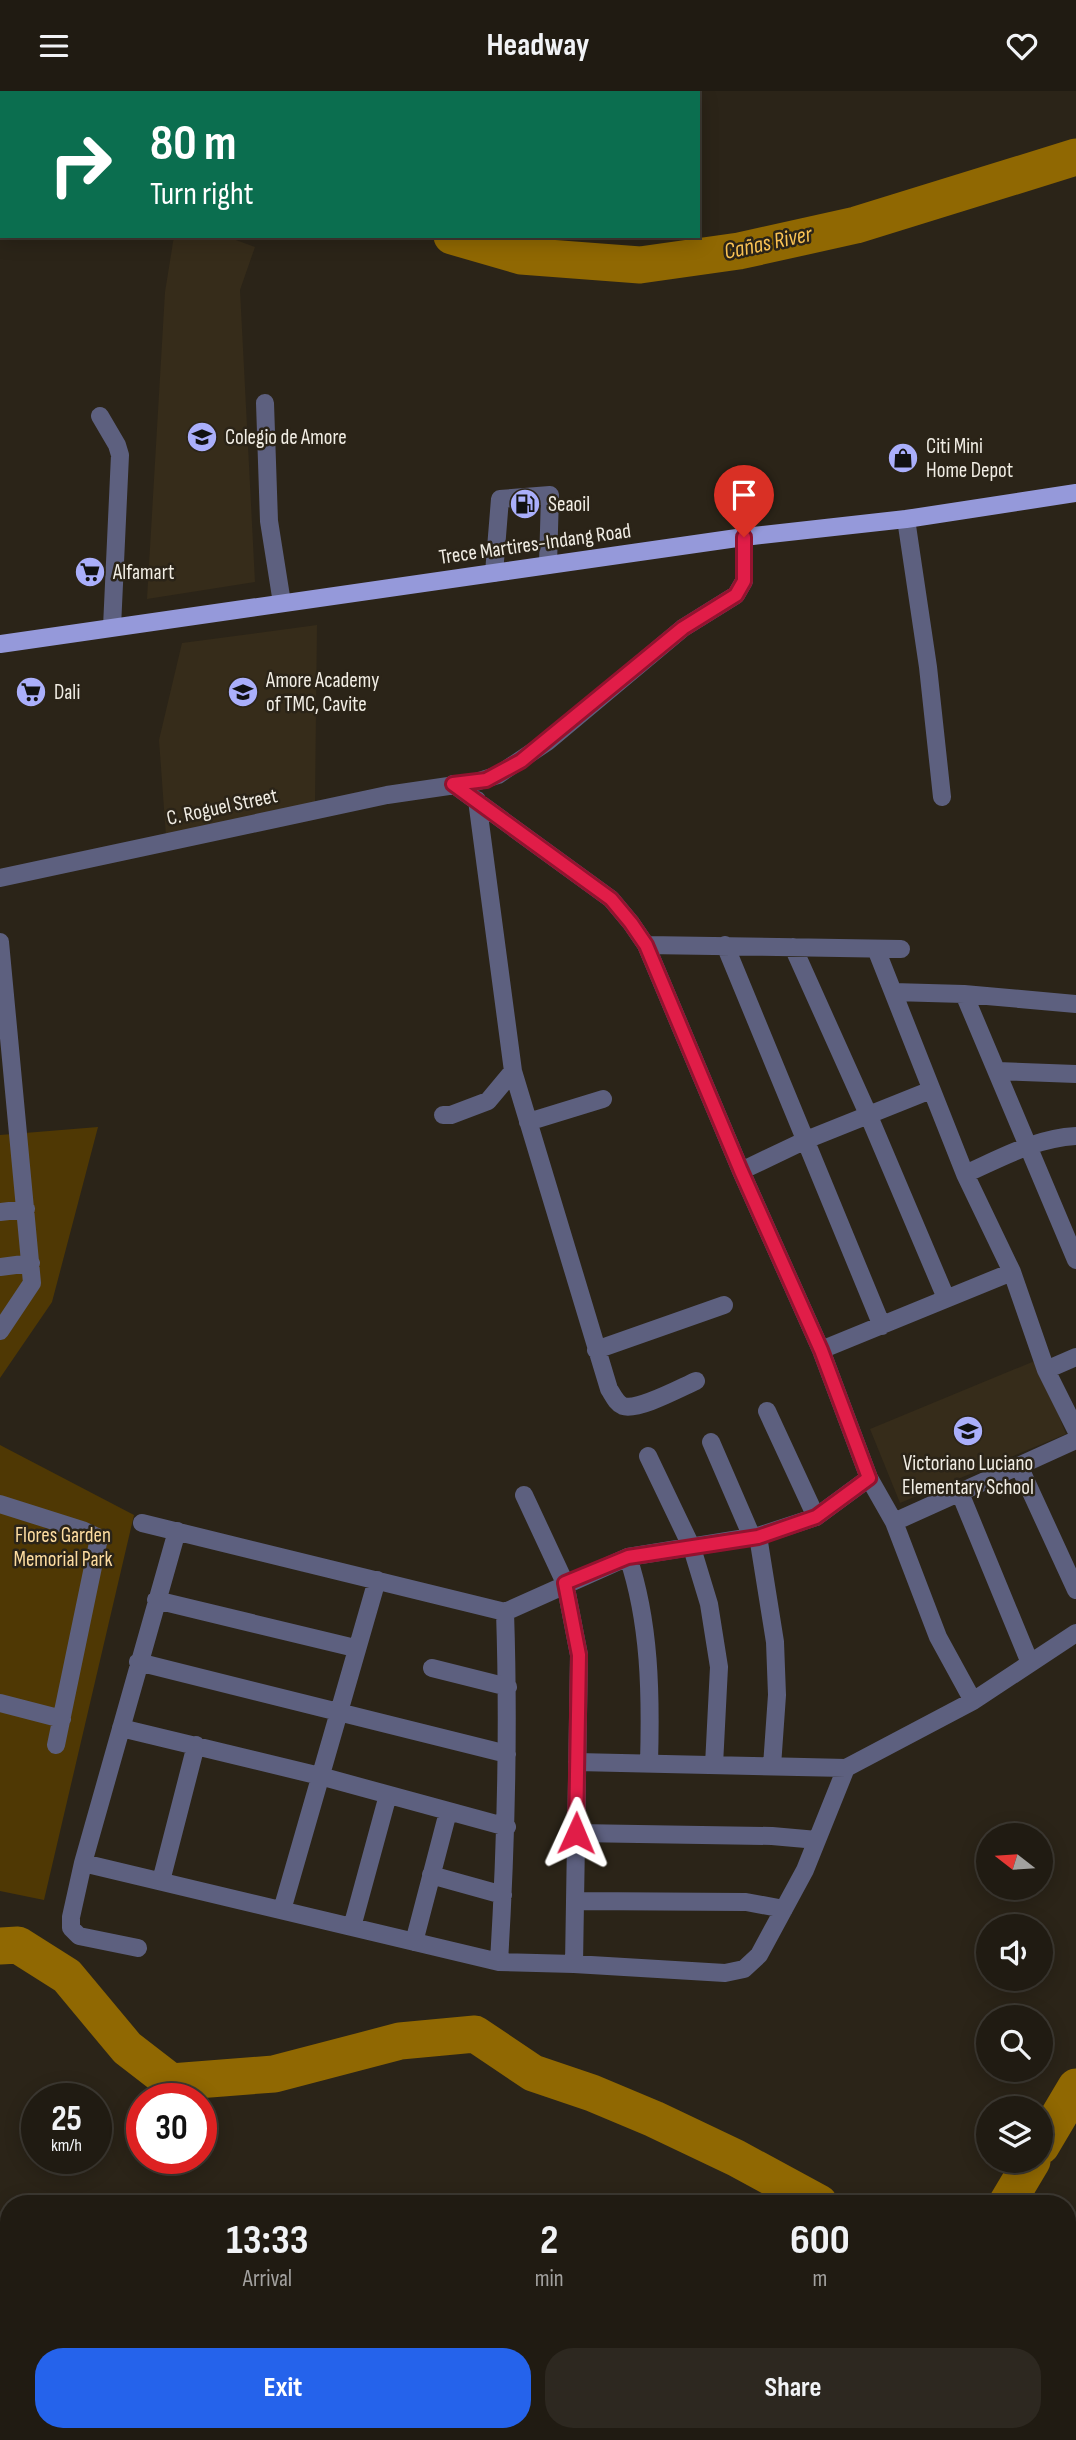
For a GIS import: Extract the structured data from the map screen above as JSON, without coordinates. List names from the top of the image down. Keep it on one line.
{"streets":{"main road":["Trece Martires-Indang Road"],"street":["C. Roguel Street"]},"crossings":[["Trece Martires-Indang Road","C. Roguel Street"]],"water":["Cañas River"],"parks":["Flores Garden Memorial Park"],"places":{"school or university":["Colegio de Amore","Amore Academy of TMC, Cavite","Victoriano Luciano Elementary School"],"shop":["Citi Mini Home Depot"],"fuel station":["Seaoil"],"supermarket":["Alfamart","Dali"]},"north":"left","page":{"header":"Headway","turn":["80 m","Turn right"],"speed":"25 km/h","limit":"30","eta":["13:33","Arrival","2","min","600","m"],"buttons":["Exit","Share"]}}
